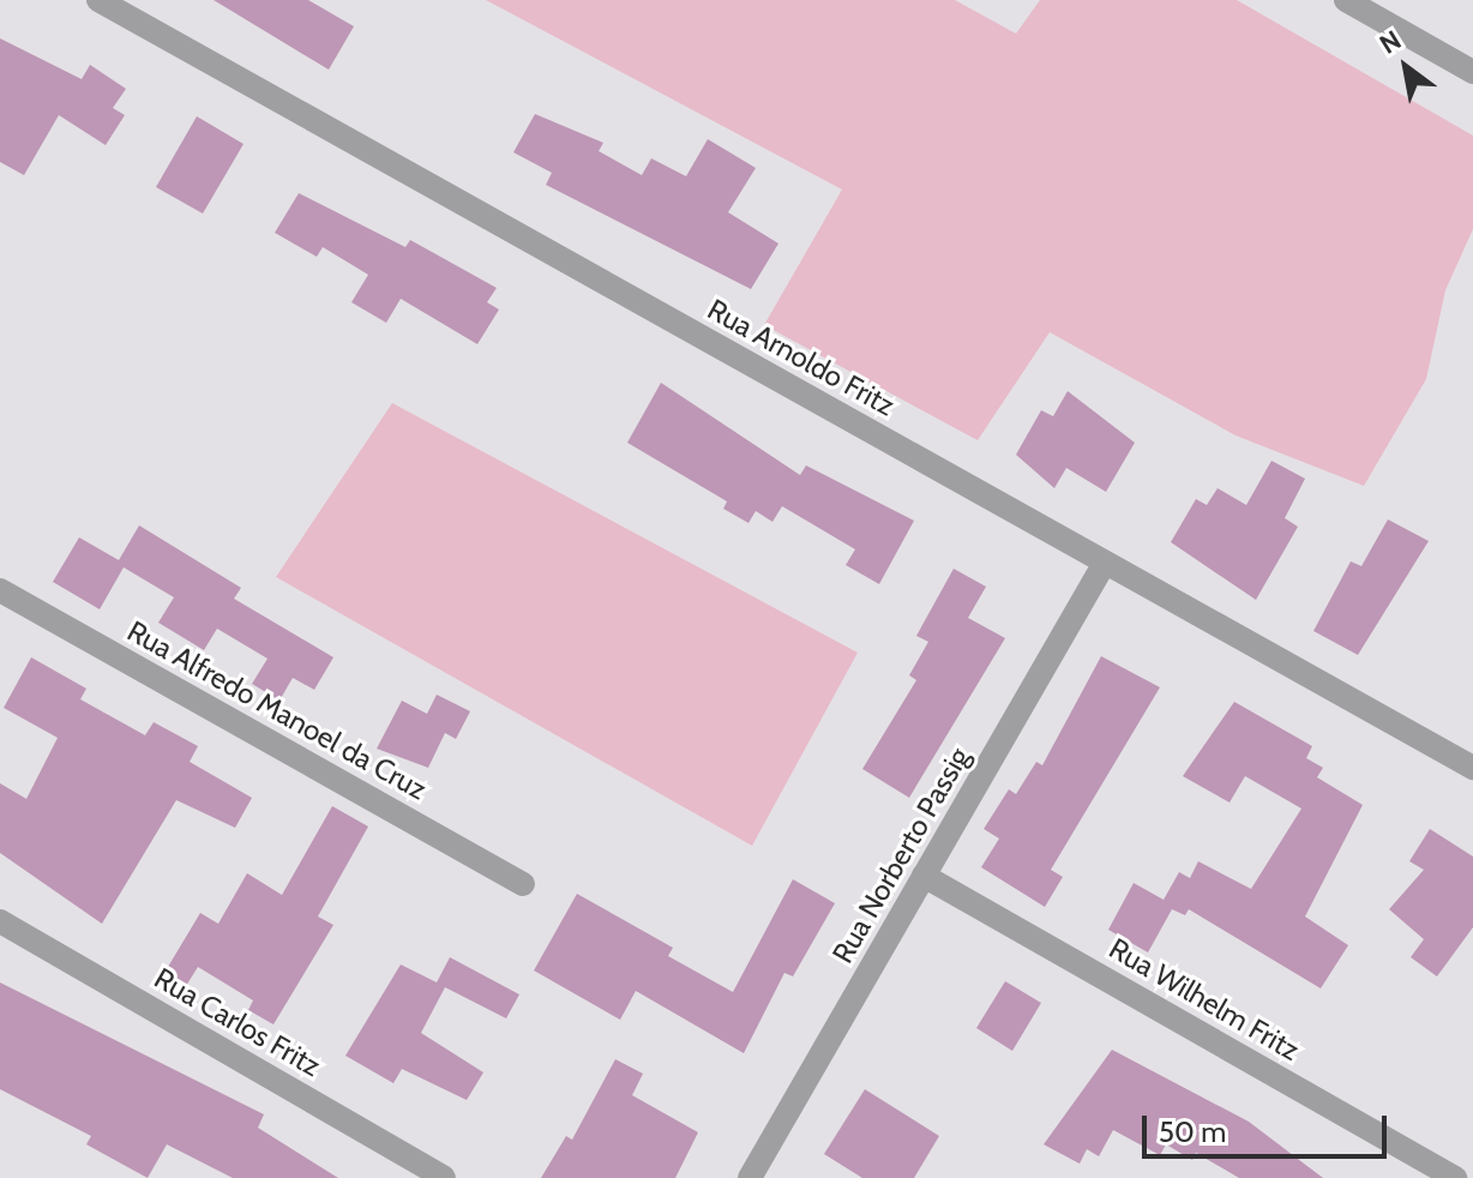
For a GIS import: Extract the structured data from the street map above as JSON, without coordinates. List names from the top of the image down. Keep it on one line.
{"streets":{"street":["Rua Arnoldo Fritz","Rua Alfredo Manoel da Cruz","Rua Norberto Passig","Rua Wilhelm Fritz","Rua Carlos Fritz"]},"crossings":[["Rua Arnoldo Fritz","Rua Norberto Passig"],["Rua Norberto Passig","Rua Wilhelm Fritz"]],"scale_bar":"50 m","north":"top left"}
